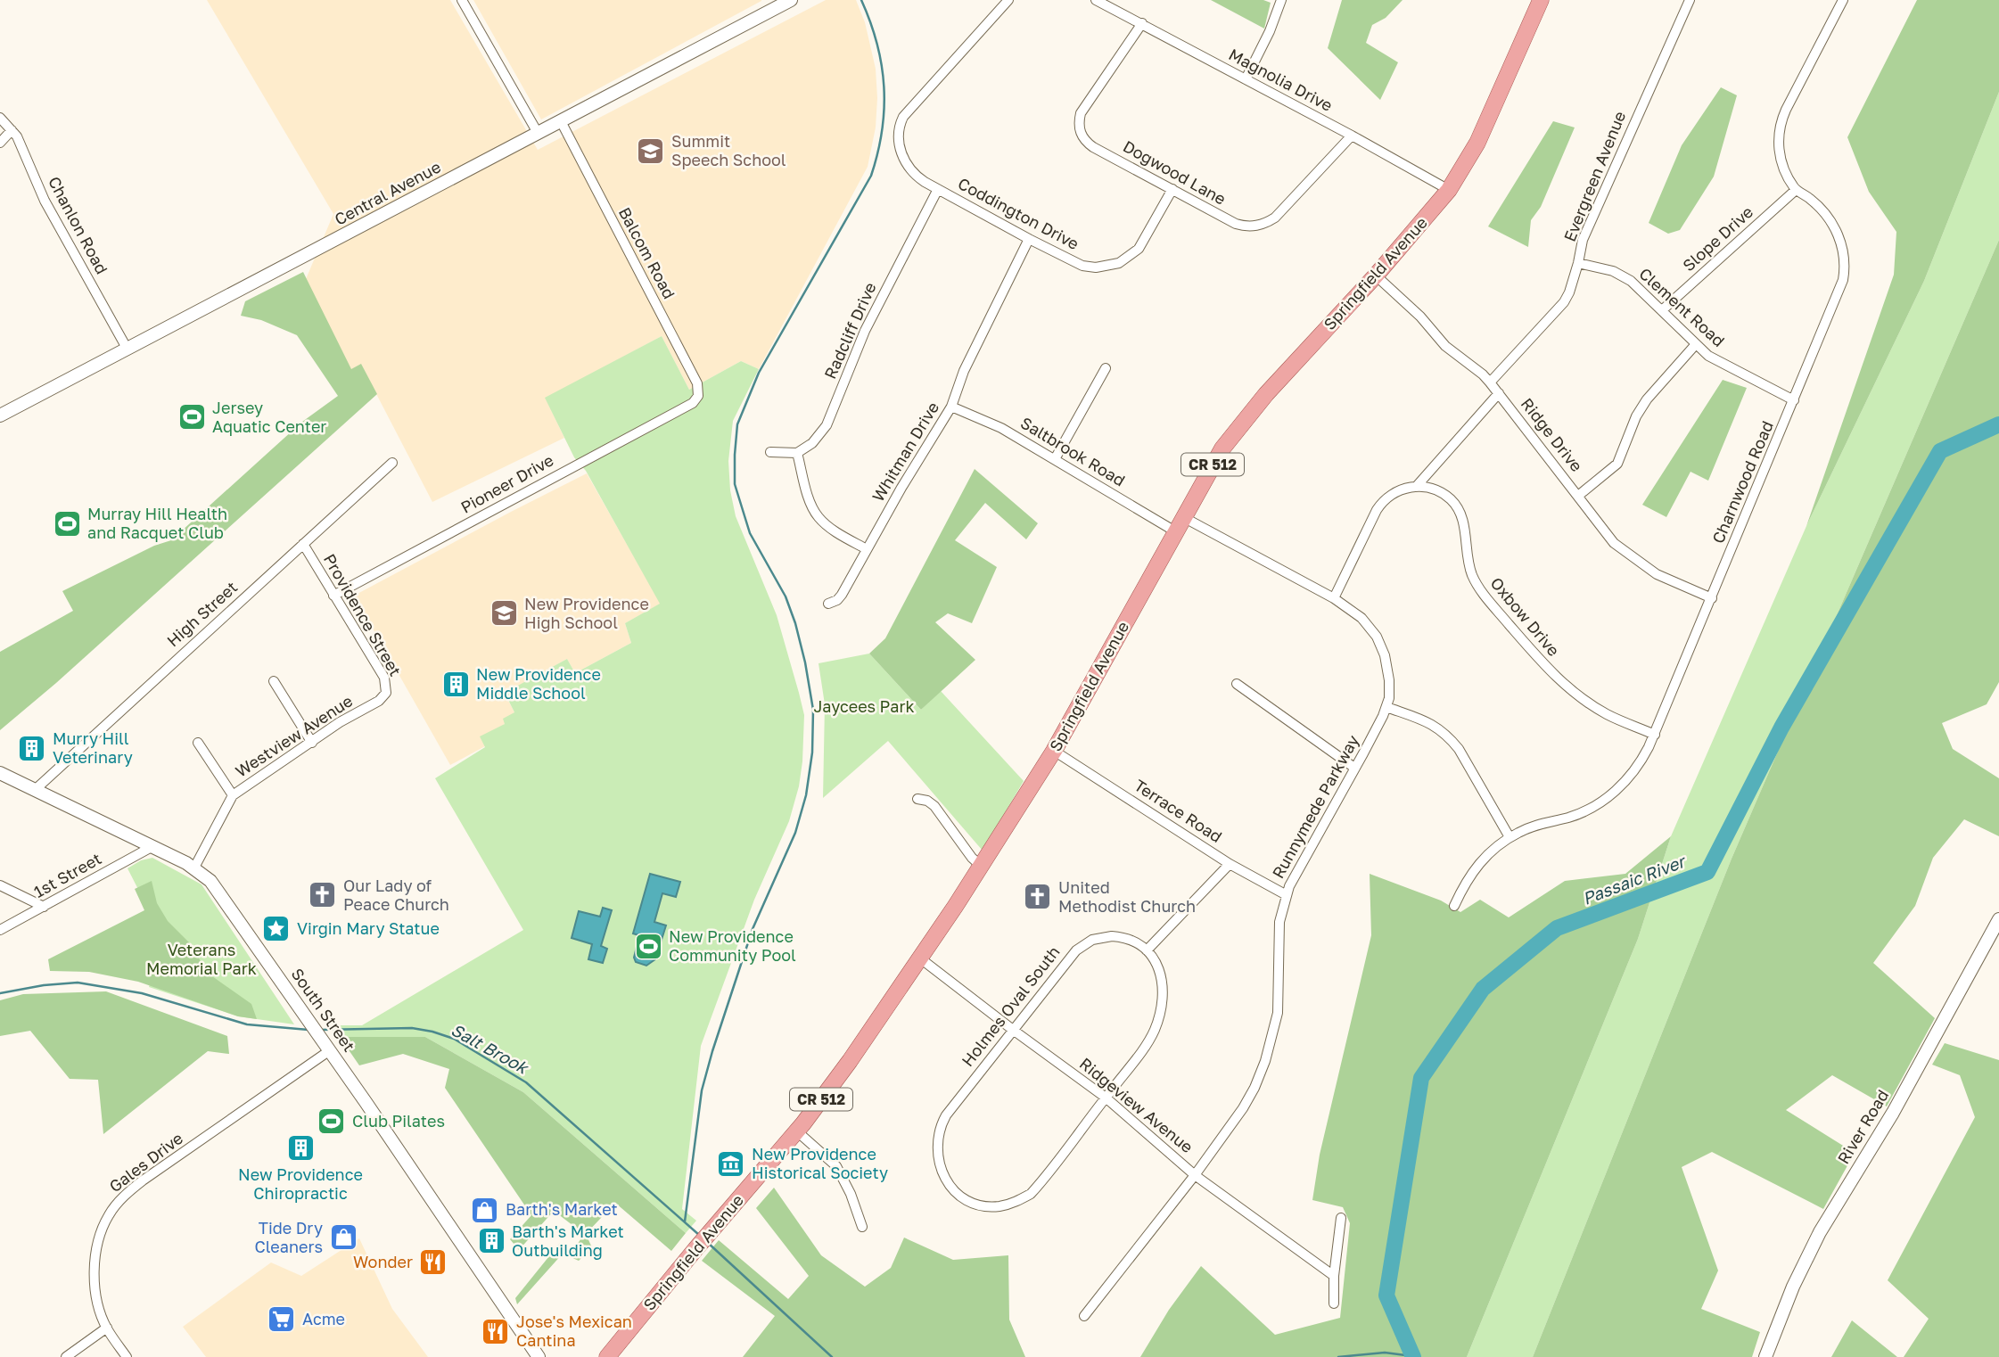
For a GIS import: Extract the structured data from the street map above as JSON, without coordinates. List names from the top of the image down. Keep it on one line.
{"streets":{"main road":["Springfield Avenue","CR 512"],"street":["Magnolia Drive","Dogwood Lane","Evergreen Avenue","Central Avenue","Coddington Drive","Chanlon Road","Slope Drive","Balcom Road","Clement Road","Radcliff Drive","Ridge Drive","Whitman Drive","Saltbrook Road","Charnwood Road","Pioneer Drive","High Street","Providence Street","Oxbow Drive","Westview Avenue","Runnymede Parkway","Terrace Road","1st Street","Holmes Oval South","South Street","Ridgeview Avenue","River Road","Gales Drive"]},"crossings":[["Magnolia Drive","Dogwood Lane"],["Magnolia Drive","Springfield Avenue"],["Dogwood Lane","Coddington Drive"],["Evergreen Avenue","Clement Road"],["Evergreen Avenue","Ridge Drive"],["Central Avenue","Chanlon Road"],["Central Avenue","Balcom Road"],["Coddington Drive","Radcliff Drive"],["Coddington Drive","Whitman Drive"],["Slope Drive","Clement Road"],["Slope Drive","Charnwood Road"],["Balcom Road","Pioneer Drive"],["Springfield Avenue","Ridge Drive"],["Springfield Avenue","Saltbrook Road"],["Springfield Avenue","Runnymede Parkway"],["Springfield Avenue","Terrace Road"],["Springfield Avenue","Ridgeview Avenue"],["Clement Road","Charnwood Road"],["Ridge Drive","Charnwood Road"],["Whitman Drive","Saltbrook Road"],["Charnwood Road","Oxbow Drive"],["Pioneer Drive","Providence Street"],["High Street","Providence Street"],["High Street","South Street"],["Providence Street","Westview Avenue"],["Westview Avenue","South Street"],["Runnymede Parkway","Terrace Road"],["Runnymede Parkway","Ridgeview Avenue"],["1st Street","South Street"],["Holmes Oval South","Ridgeview Avenue"],["South Street","Gales Drive"]],"water":["Passaic River","Salt Brook"],"parks":["Jaycees Park","Veterans Memorial Park"],"places":{"school or university":["Summit Speech School","New Providence High School"],"sports":["Jersey Aquatic Center","Murray Hill Health and Racquet Club","New Providence Community Pool","Club Pilates"],"building":["New Providence Middle School","Murry Hill Veterinary","New Providence Chiropractic","Barth's Market Outbuilding"],"church":["Our Lady of Peace Church","United Methodist Church"],"place":["Virgin Mary Statue"],"museum":["New Providence Historical Society"],"shop":["Barth's Market","Tide Dry Cleaners"],"restaurant":["Wonder","Jose's Mexican Cantina"],"supermarket":["Acme"]}}
